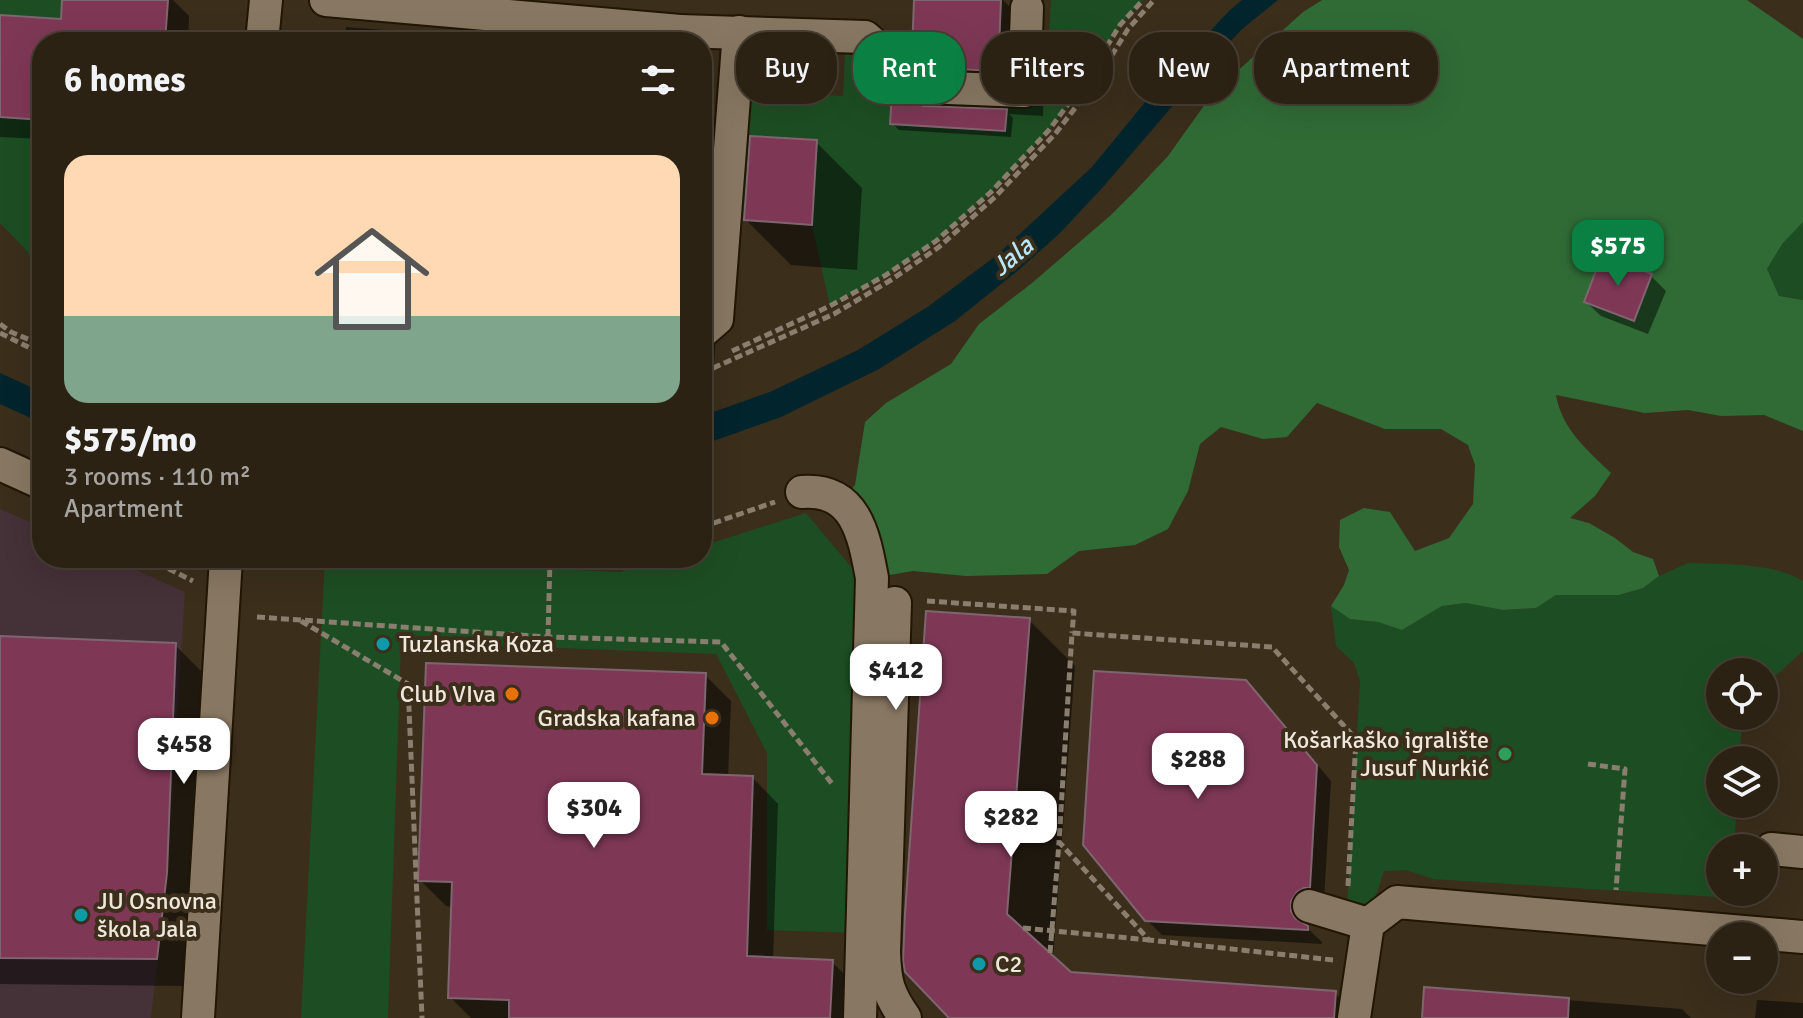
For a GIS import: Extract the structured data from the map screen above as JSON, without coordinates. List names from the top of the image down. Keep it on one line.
{"water":["Jala"],"places":["Tuzlanska Koza","Club VIva","Gradska kafana","Košarkaško igralište Jusuf Nurkić","JU Osnovna škola Jala","C2"],"page":{"chip":["Buy","Rent","Filters","New","Apartment"],"heading":"6 homes","list":[{"name":"$575/mo","note":"3 rooms · 110 m² · Apartment"}],"price":["$575","$412","$458","$288","$304","$282"],"map_buttons":["+","−"]}}
